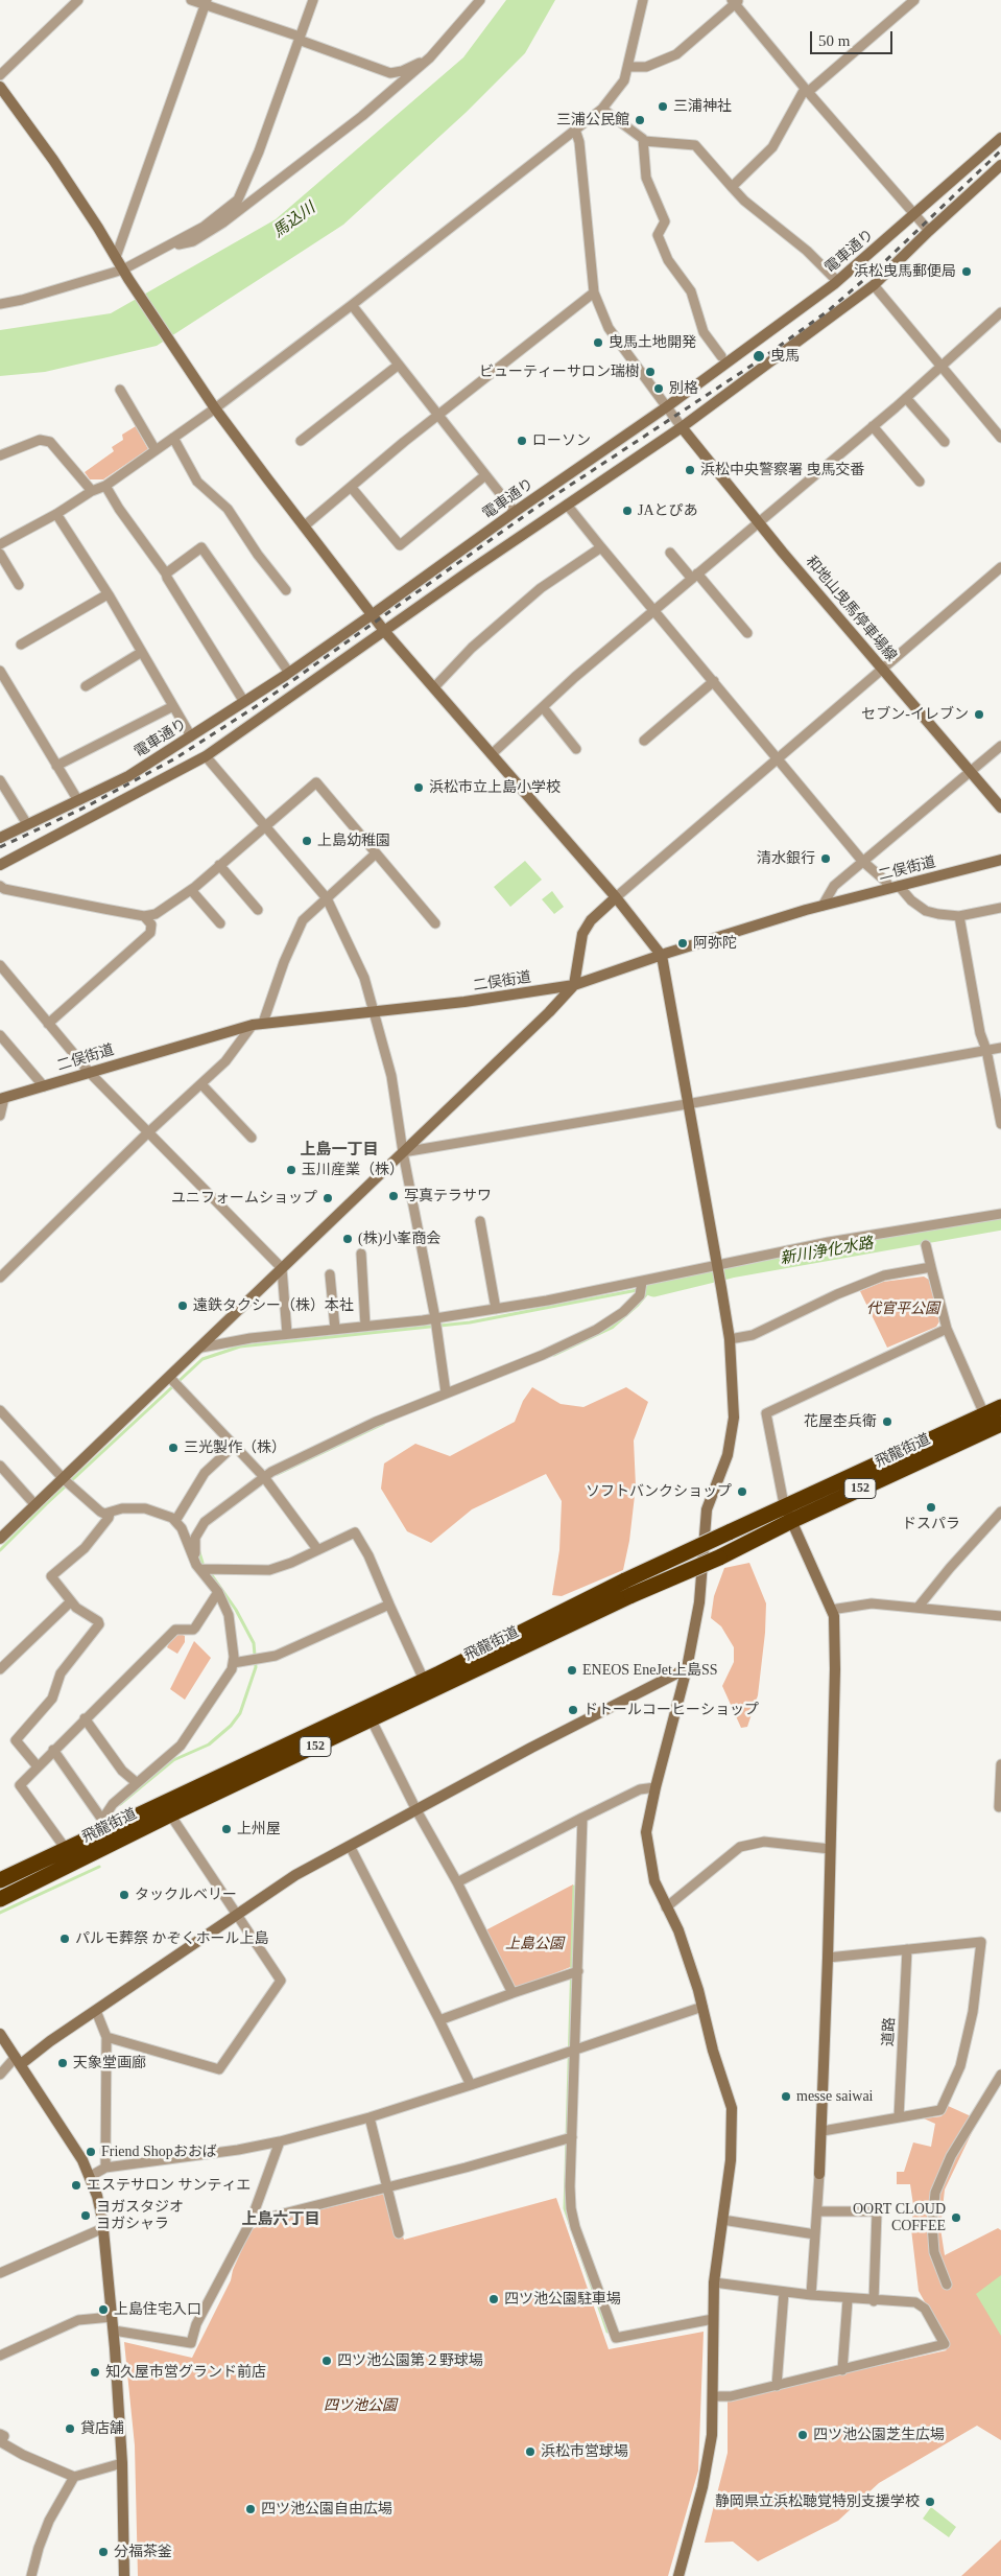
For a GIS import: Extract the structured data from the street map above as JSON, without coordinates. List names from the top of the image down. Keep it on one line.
{"streets":{"highway":["飛龍街道","152"],"street":["電車通り","和地山曳馬停車場線","二俣街道","道路"]},"districts":["上島一丁目","上島六丁目"],"water":["馬込川","新川浄化水路"],"parks":["代官平公園","上島公園","四ツ池公園"],"places":["三浦神社","三浦公民館","浜松曳馬郵便局","曳馬土地開発","曳馬","ビューティーサロン瑞樹","別格","ローソン","浜松中央警察署 曳馬交番","JAとぴあ","セブン-イレブン","浜松市立上島小学校","上島幼稚園","清水銀行","阿弥陀","玉川産業（株）","写真テラサワ","ユニフォームショップ","(株)小峯商会","遠鉄タクシー（株）本社","花屋杢兵衛","三光製作（株）","ソフトバンクショップ","ドスパラ","ENEOS EneJet上島SS","ドトールコーヒーショップ","上州屋","タックルベリー","パルモ葬祭 かぞくホール上島","天象堂画廊","messe saiwai","Friend Shopおおば","エステサロン サンティエ","ヨガスタジオ ヨガシャラ","OORT CLOUD COFFEE","四ツ池公園駐車場","上島住宅入口","四ツ池公園第２野球場","知久屋市営グランド前店","貸店舗","四ツ池公園芝生広場","浜松市営球場","静岡県立浜松聴覚特別支援学校","四ツ池公園自由広場","分福茶釜"],"scale_bar":"50 m"}
